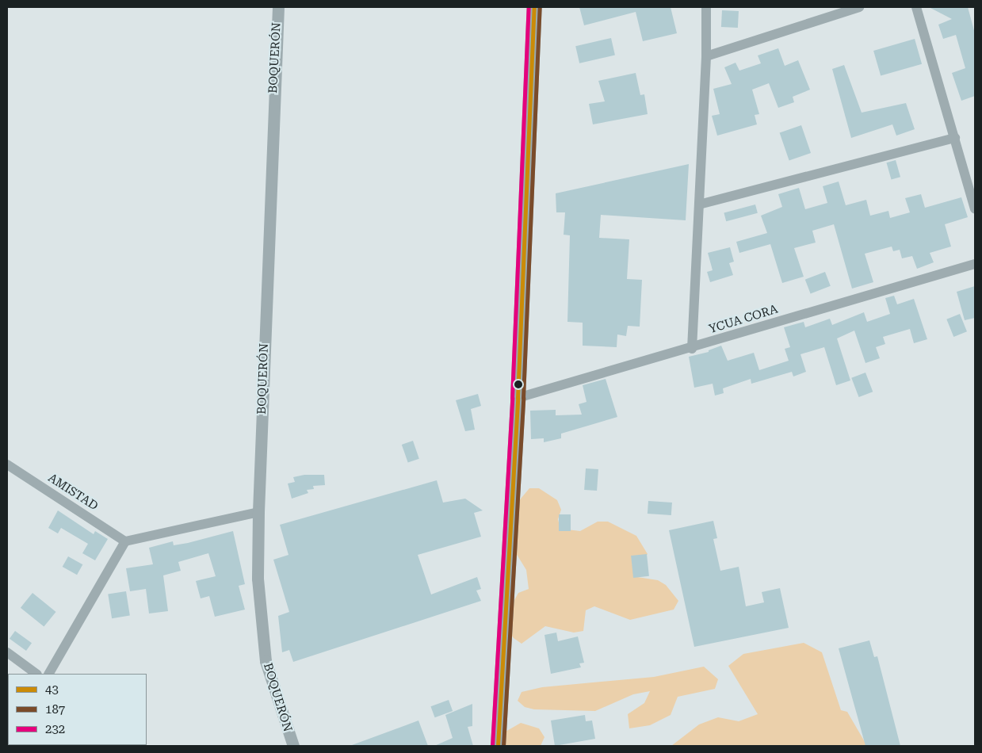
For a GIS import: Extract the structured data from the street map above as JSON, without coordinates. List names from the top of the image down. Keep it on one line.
{"streets":{"street":["BOQUERÓN","YCUA CORA","AMISTAD"]},"lines":["transit line 43","transit line 187","transit line 232"],"legend":["43","187","232"]}
